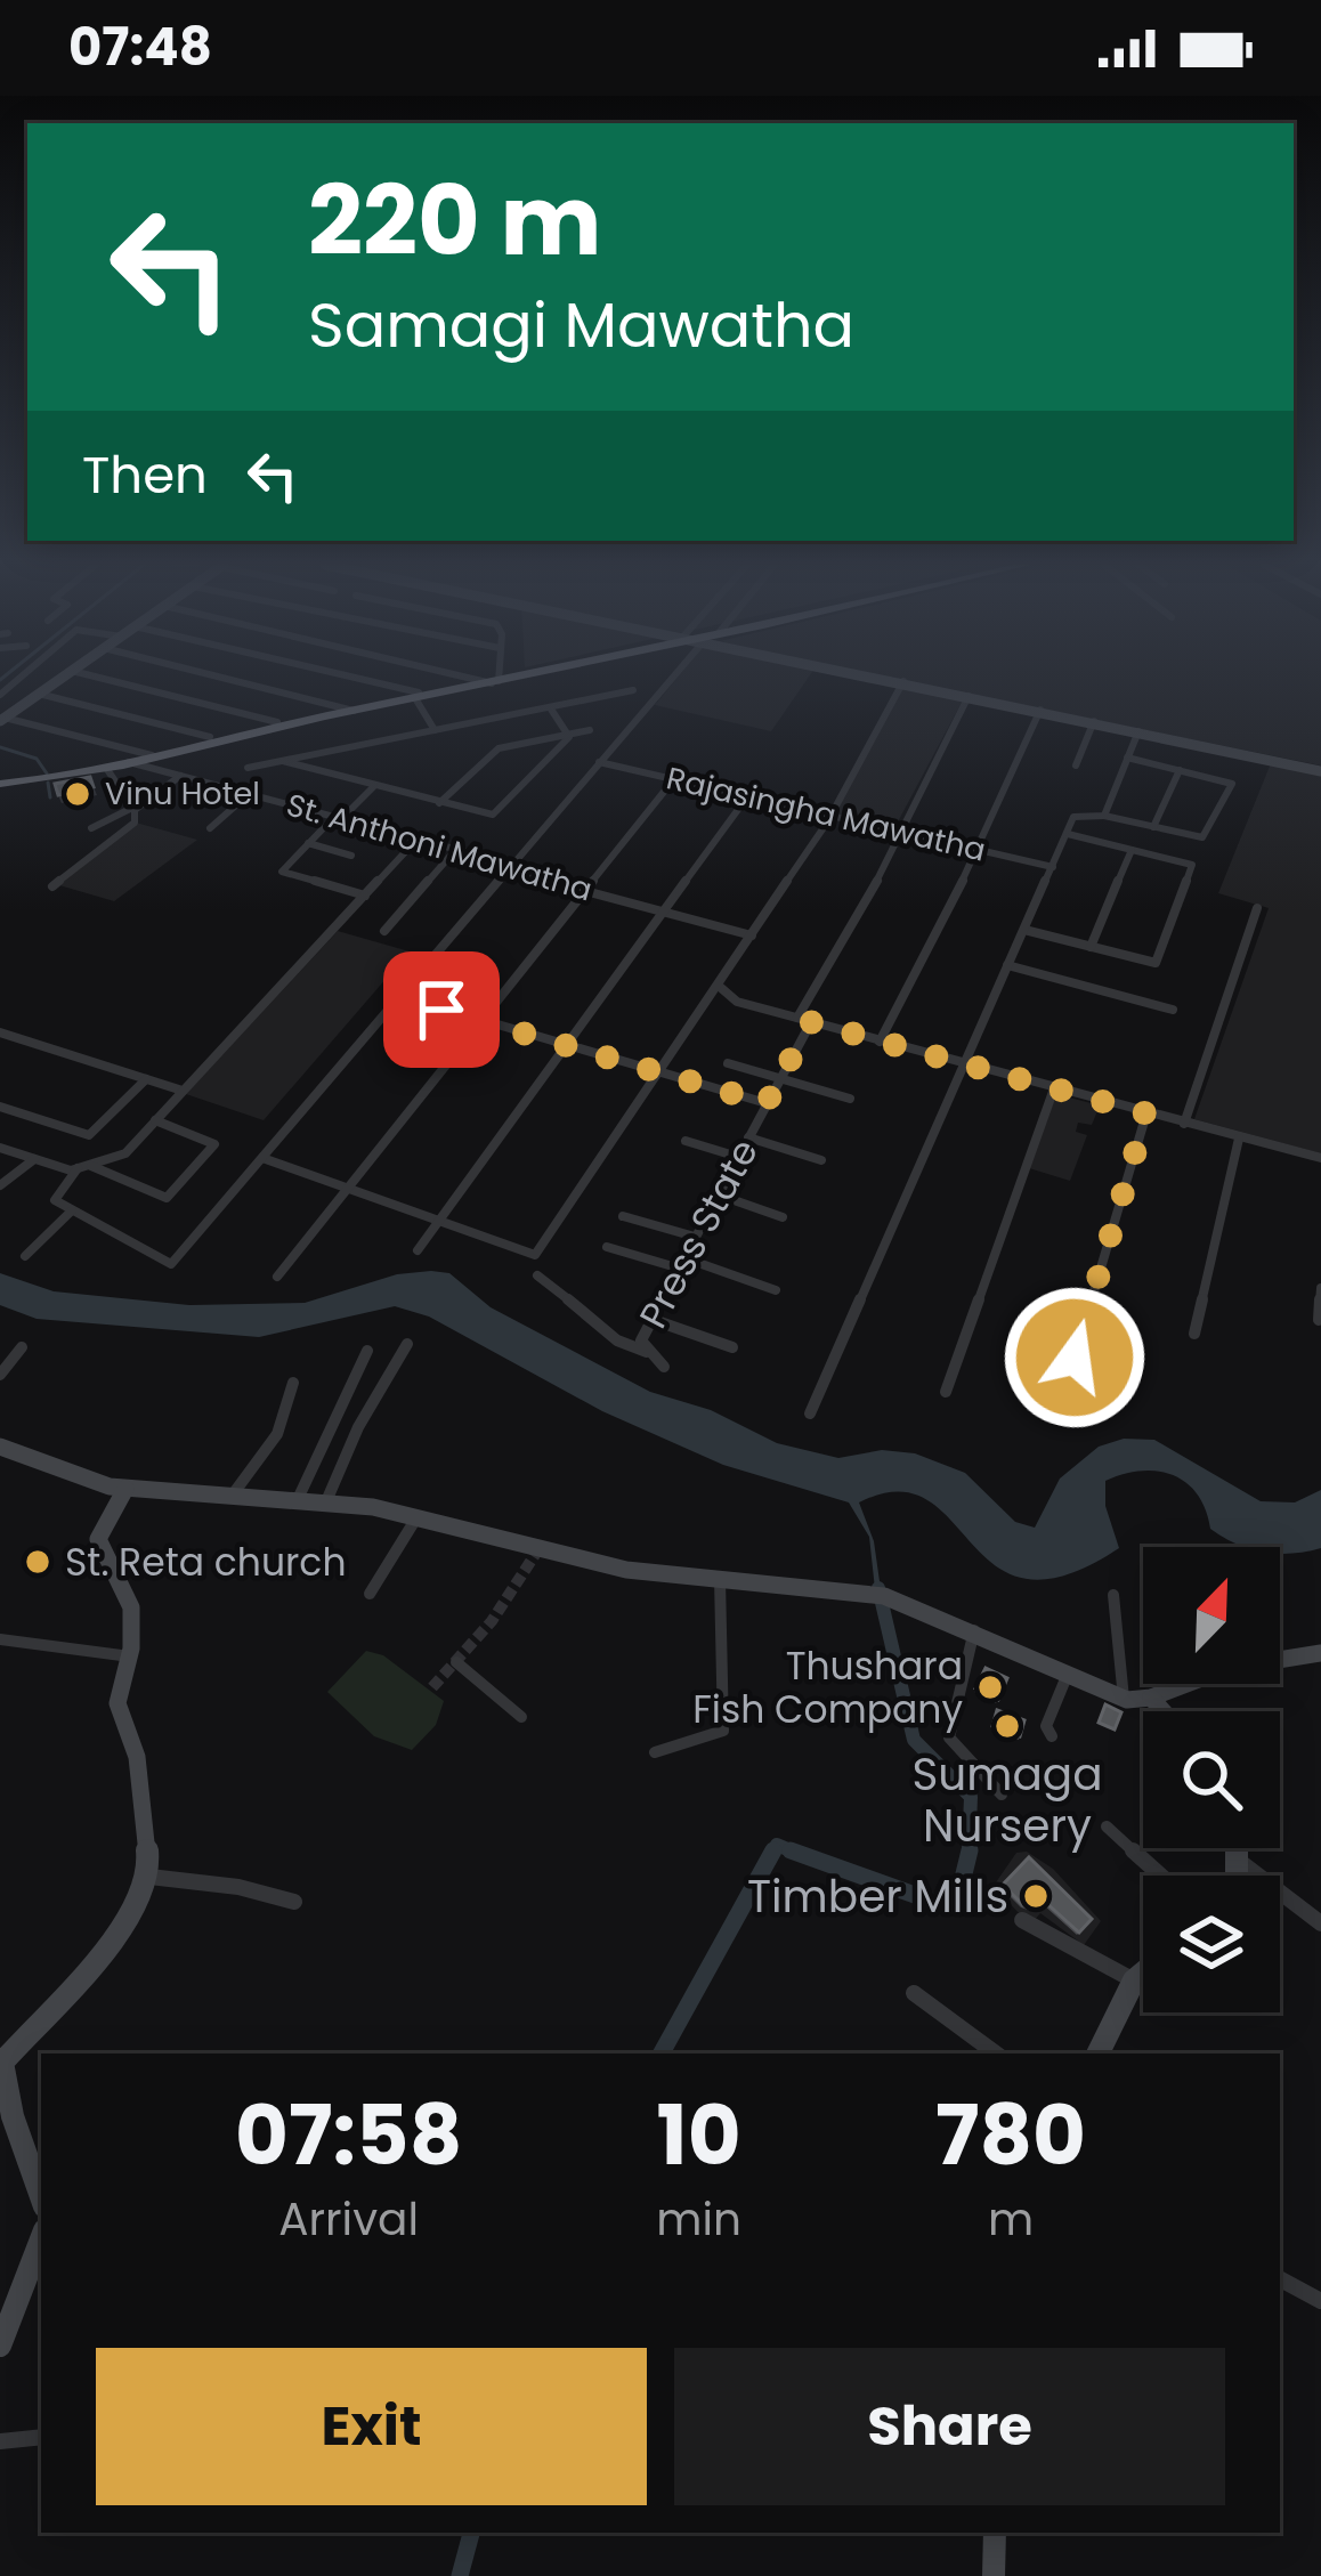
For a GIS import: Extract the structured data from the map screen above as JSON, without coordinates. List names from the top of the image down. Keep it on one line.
{"streets":{"street":["Rajasingha Mawatha","St. Anthoni Mawatha","Press State"]},"places":["Vinu Hotel","St. Reta church","Thushara Fish Company","Sumaga Nursery","Timber Mills"],"north":"top right","page":{"status":"07:48","turn":["220 m","Samagi Mawatha"],"then":"Then","eta":["07:58","Arrival","10","min","780","m"],"buttons":["Exit","Share"]}}
